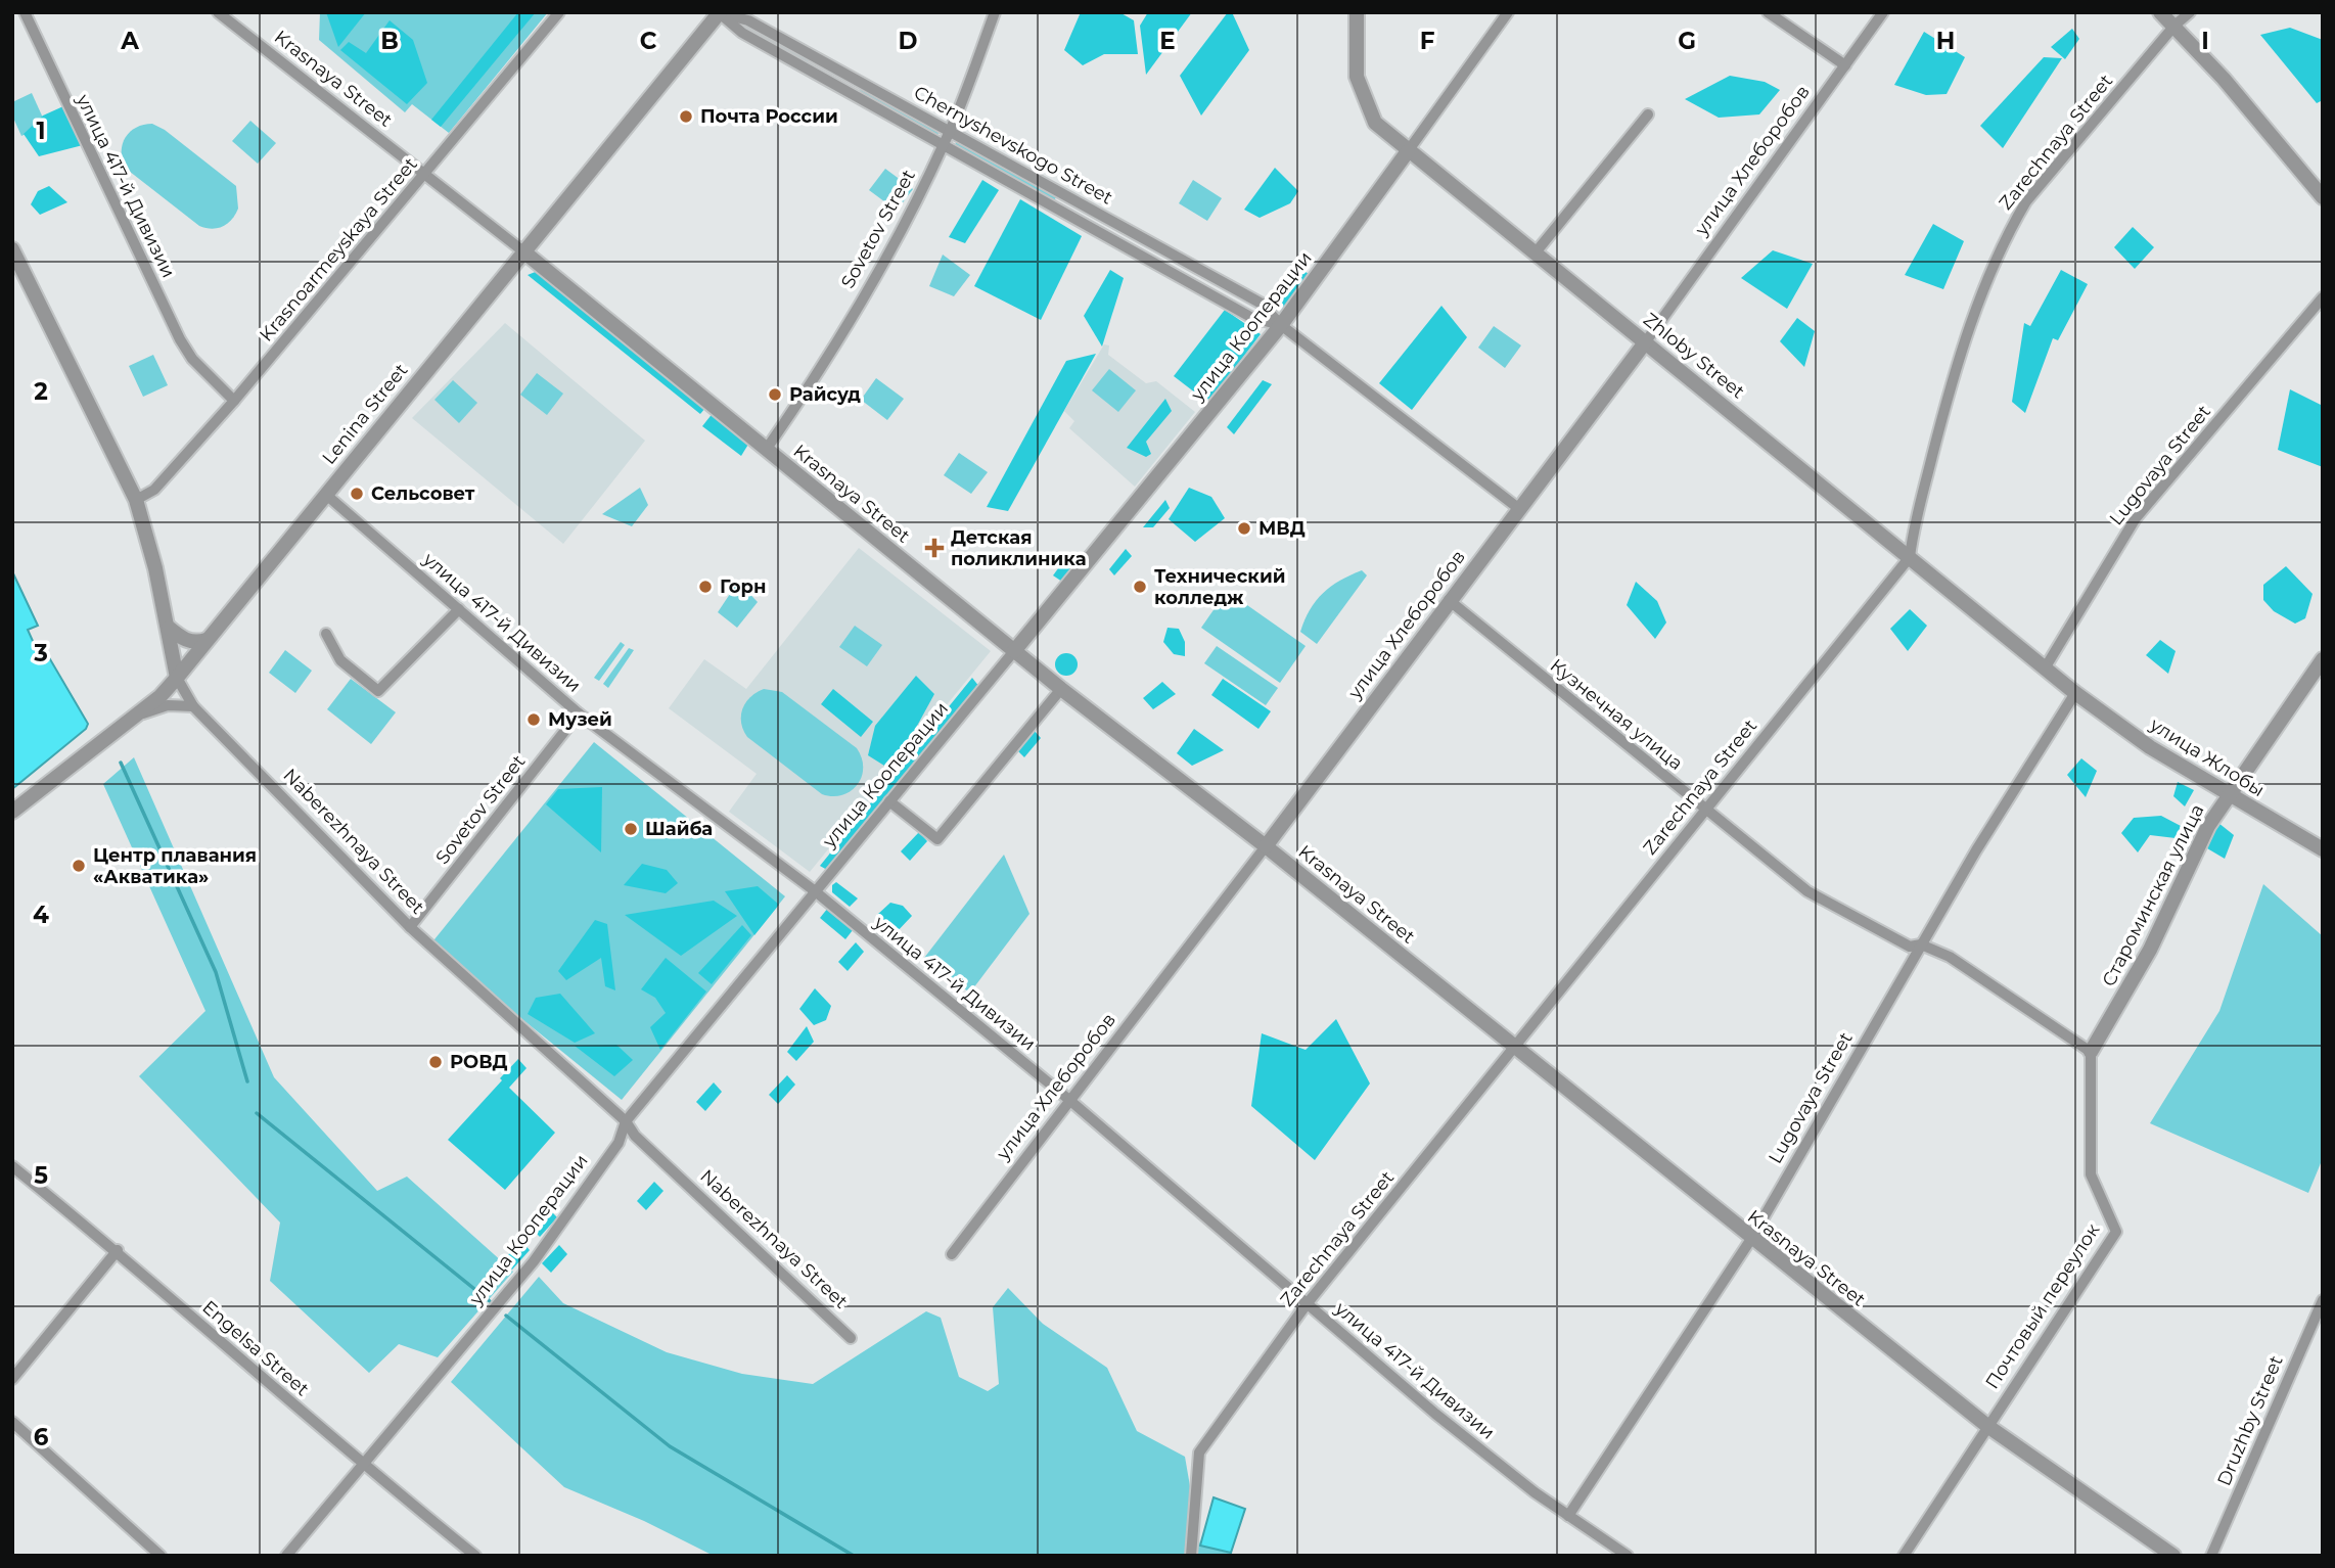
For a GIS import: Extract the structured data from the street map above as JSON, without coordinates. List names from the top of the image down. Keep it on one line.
{"streets":{"street":["Krasnaya Street","Zarechnaya Street","Chernyshevskogo Street","улица Хлеборобов","улица 417-й Дивизии","Sovetov Street","Krasnoarmeyskaya Street","улица Кооперации","Zhloby Street","Lenina Street","Lugovaya Street","Кузнечная улица","улица Жлобы","Naberezhnaya Street","Староминская улица","Почтовый переулок","Engelsa Street","Druzhby Street"]},"crossings":[["Krasnaya Street","Zarechnaya Street"],["Krasnaya Street","улица Хлеборобов"],["Krasnaya Street","Sovetov Street"],["Krasnaya Street","Krasnoarmeyskaya Street"],["Krasnaya Street","улица Кооперации"],["Krasnaya Street","Lenina Street"],["Krasnaya Street","Lugovaya Street"],["Krasnaya Street","Почтовый переулок"],["Zarechnaya Street","улица 417-й Дивизии"],["Zarechnaya Street","Zhloby Street"],["Zarechnaya Street","Кузнечная улица"],["Chernyshevskogo Street","улица Хлеборобов"],["Chernyshevskogo Street","Sovetov Street"],["Chernyshevskogo Street","улица Кооперации"],["Chernyshevskogo Street","Lenina Street"],["улица Хлеборобов","улица 417-й Дивизии"],["улица Хлеборобов","Zhloby Street"],["улица Хлеборобов","Кузнечная улица"],["улица 417-й Дивизии","Sovetov Street"],["улица 417-й Дивизии","Krasnoarmeyskaya Street"],["улица 417-й Дивизии","улица Кооперации"],["улица 417-й Дивизии","Lenina Street"],["улица 417-й Дивизии","Lugovaya Street"],["Sovetov Street","Naberezhnaya Street"],["Krasnoarmeyskaya Street","Naberezhnaya Street"],["улица Кооперации","Zhloby Street"],["улица Кооперации","Naberezhnaya Street"],["улица Кооперации","Engelsa Street"],["Zhloby Street","Lugovaya Street"],["Zhloby Street","улица Жлобы"],["Lenina Street","Naberezhnaya Street"],["Lugovaya Street","Кузнечная улица"],["Lugovaya Street","улица Жлобы"],["Кузнечная улица","Староминская улица"],["Кузнечная улица","Почтовый переулок"],["улица Жлобы","Староминская улица"],["Староминская улица","Почтовый переулок"]],"places":{"other":["Почта России","Райсуд","Сельсовет","МВД","Горн","Технический колледж","Музей","Шайба","Центр плавания «Акватика»","РОВД"],"health":["Детская поликлиника"]},"grid":{"columns":["A","B","C","D","E","F","G","H","I"],"rows":["1","2","3","4","5","6"]}}
